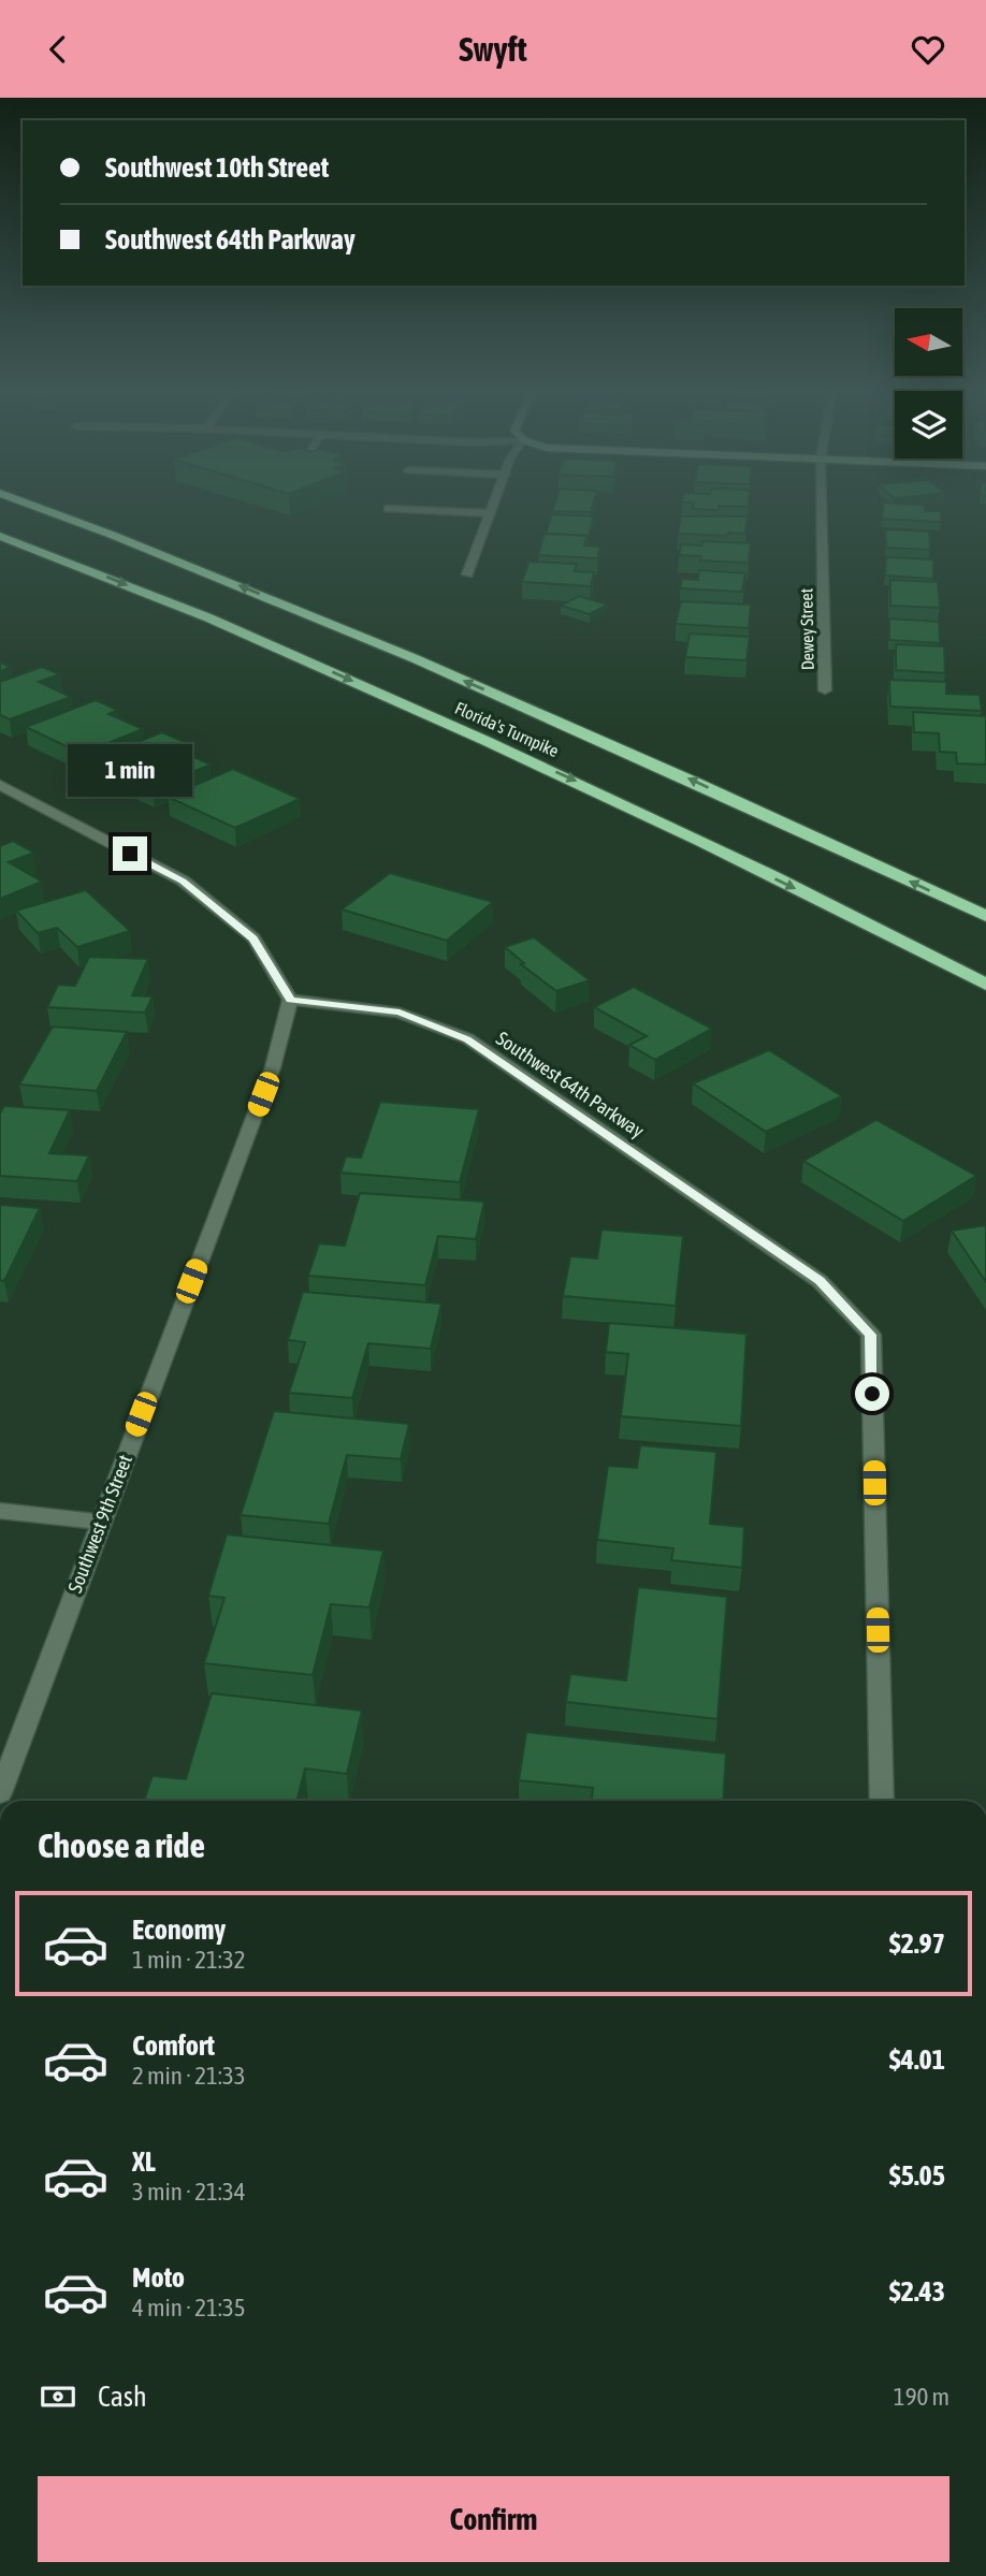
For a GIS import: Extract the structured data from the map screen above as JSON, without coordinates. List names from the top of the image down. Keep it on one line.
{"streets":{"highway":["Florida's Turnpike"],"street":["Dewey Street","Southwest 64th Parkway","Southwest 9th Street"]},"crossings":[["Southwest 64th Parkway","Southwest 9th Street"]],"north":"left","page":{"header":"Swyft","banner":["Southwest 10th Street","Southwest 64th Parkway"],"bubble":"1 min","heading":"Choose a ride","list":[{"name":"Economy","note":"1 min · 21:32","value":"$2.97"},{"name":"Comfort","note":"2 min · 21:33","value":"$4.01"},{"name":"XL","note":"3 min · 21:34","value":"$5.05"},{"name":"Moto","note":"4 min · 21:35","value":"$2.43"}],"pay":["Cash","190 m"],"buttons":"Confirm"}}
